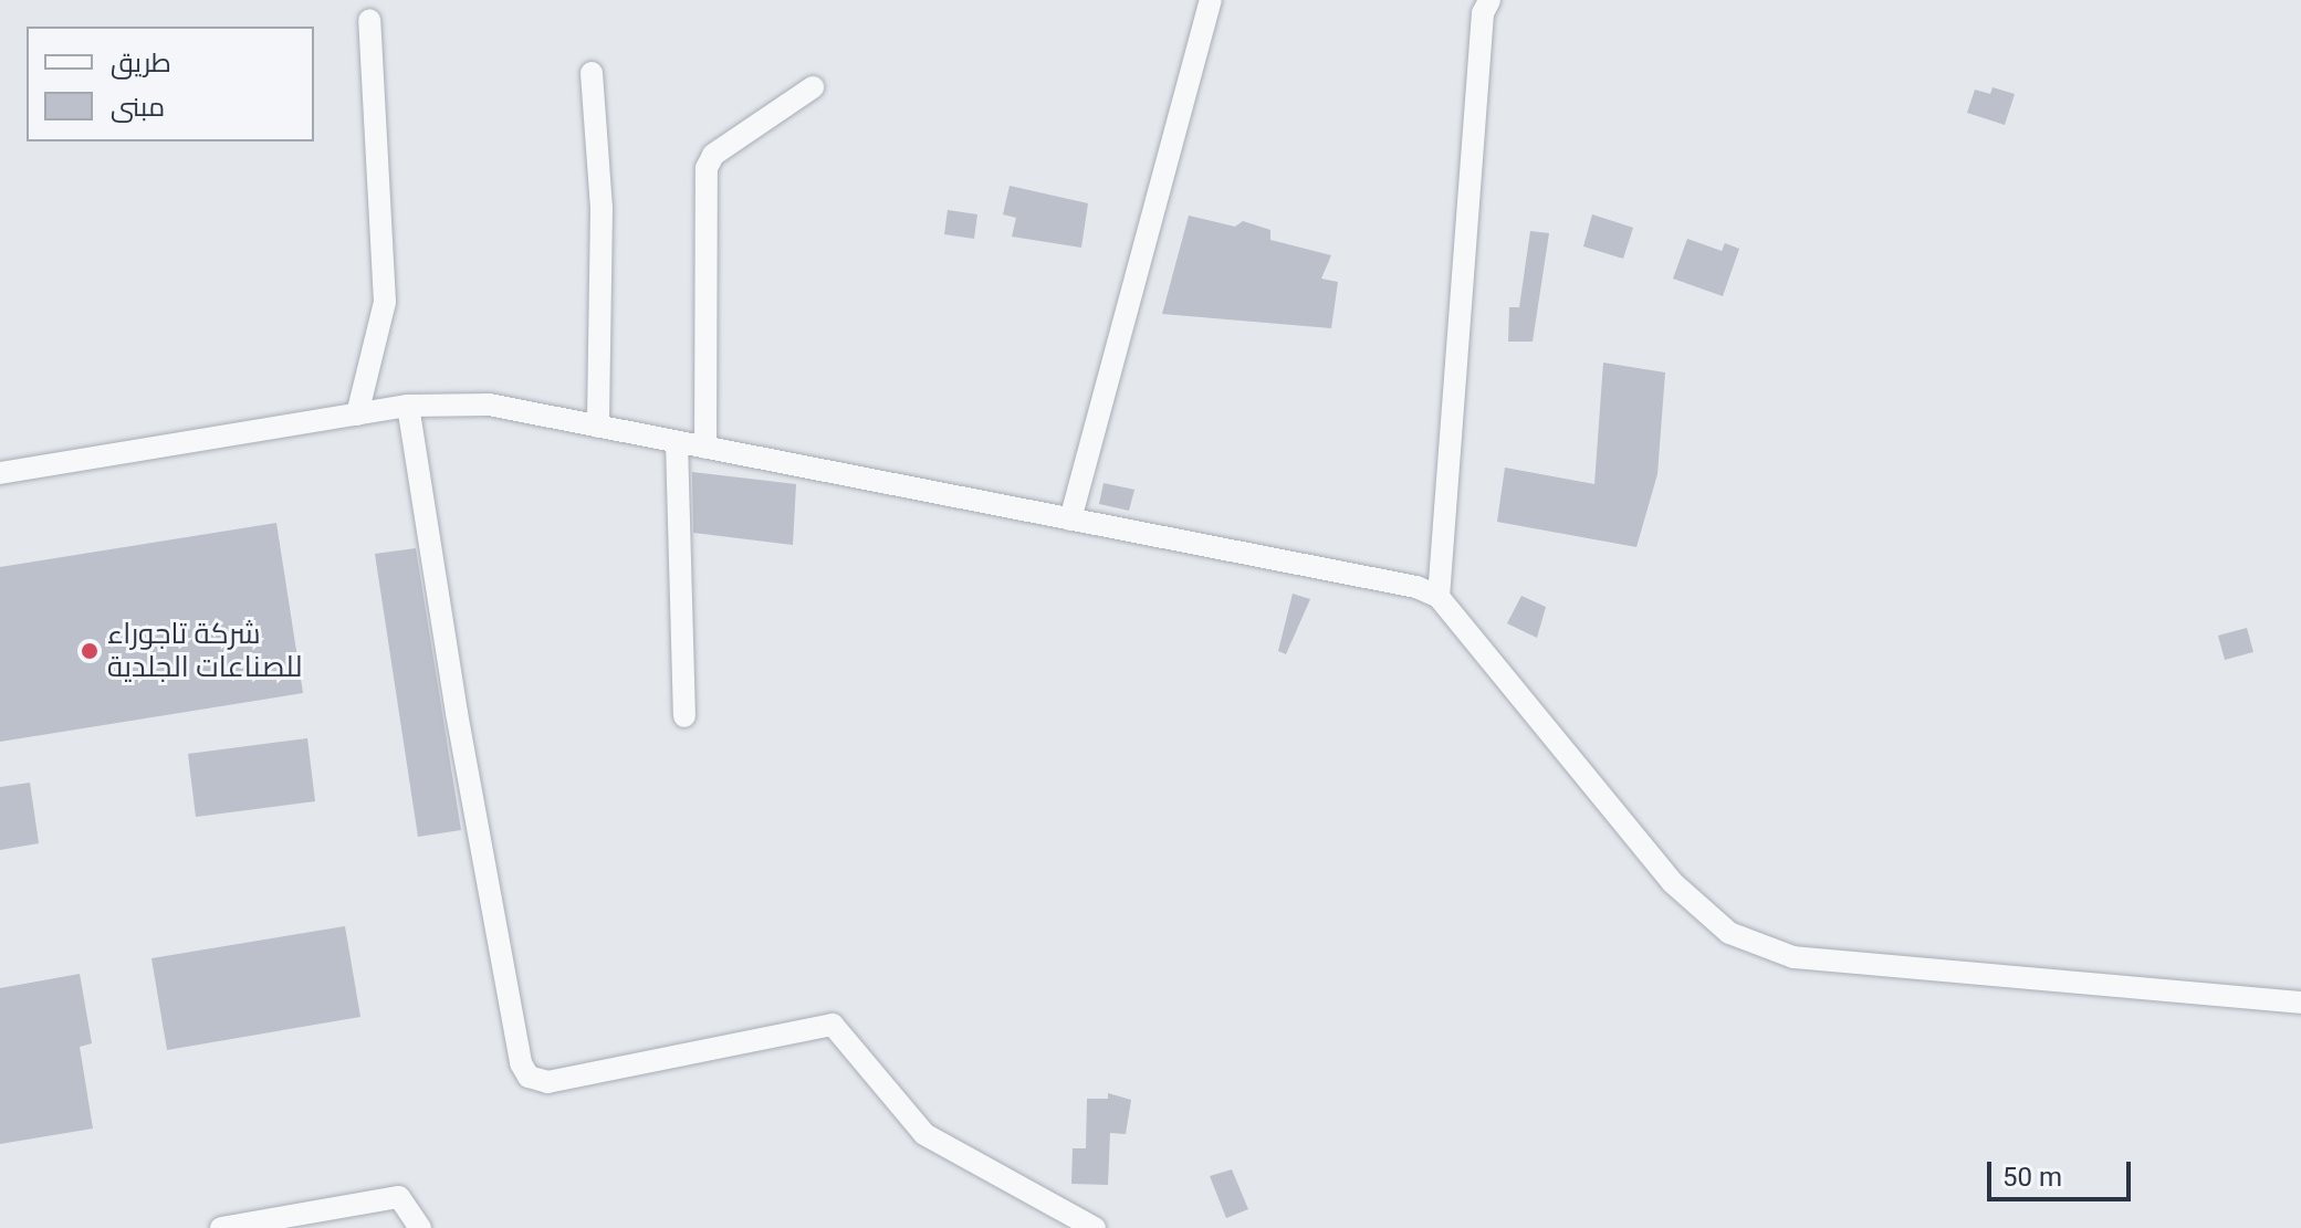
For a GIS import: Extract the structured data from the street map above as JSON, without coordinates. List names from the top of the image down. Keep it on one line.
{"places":["شركة تاجوراء للصناعات الجلدية"],"legend":["طريق","مبنى"],"scale_bar":"50 m"}
